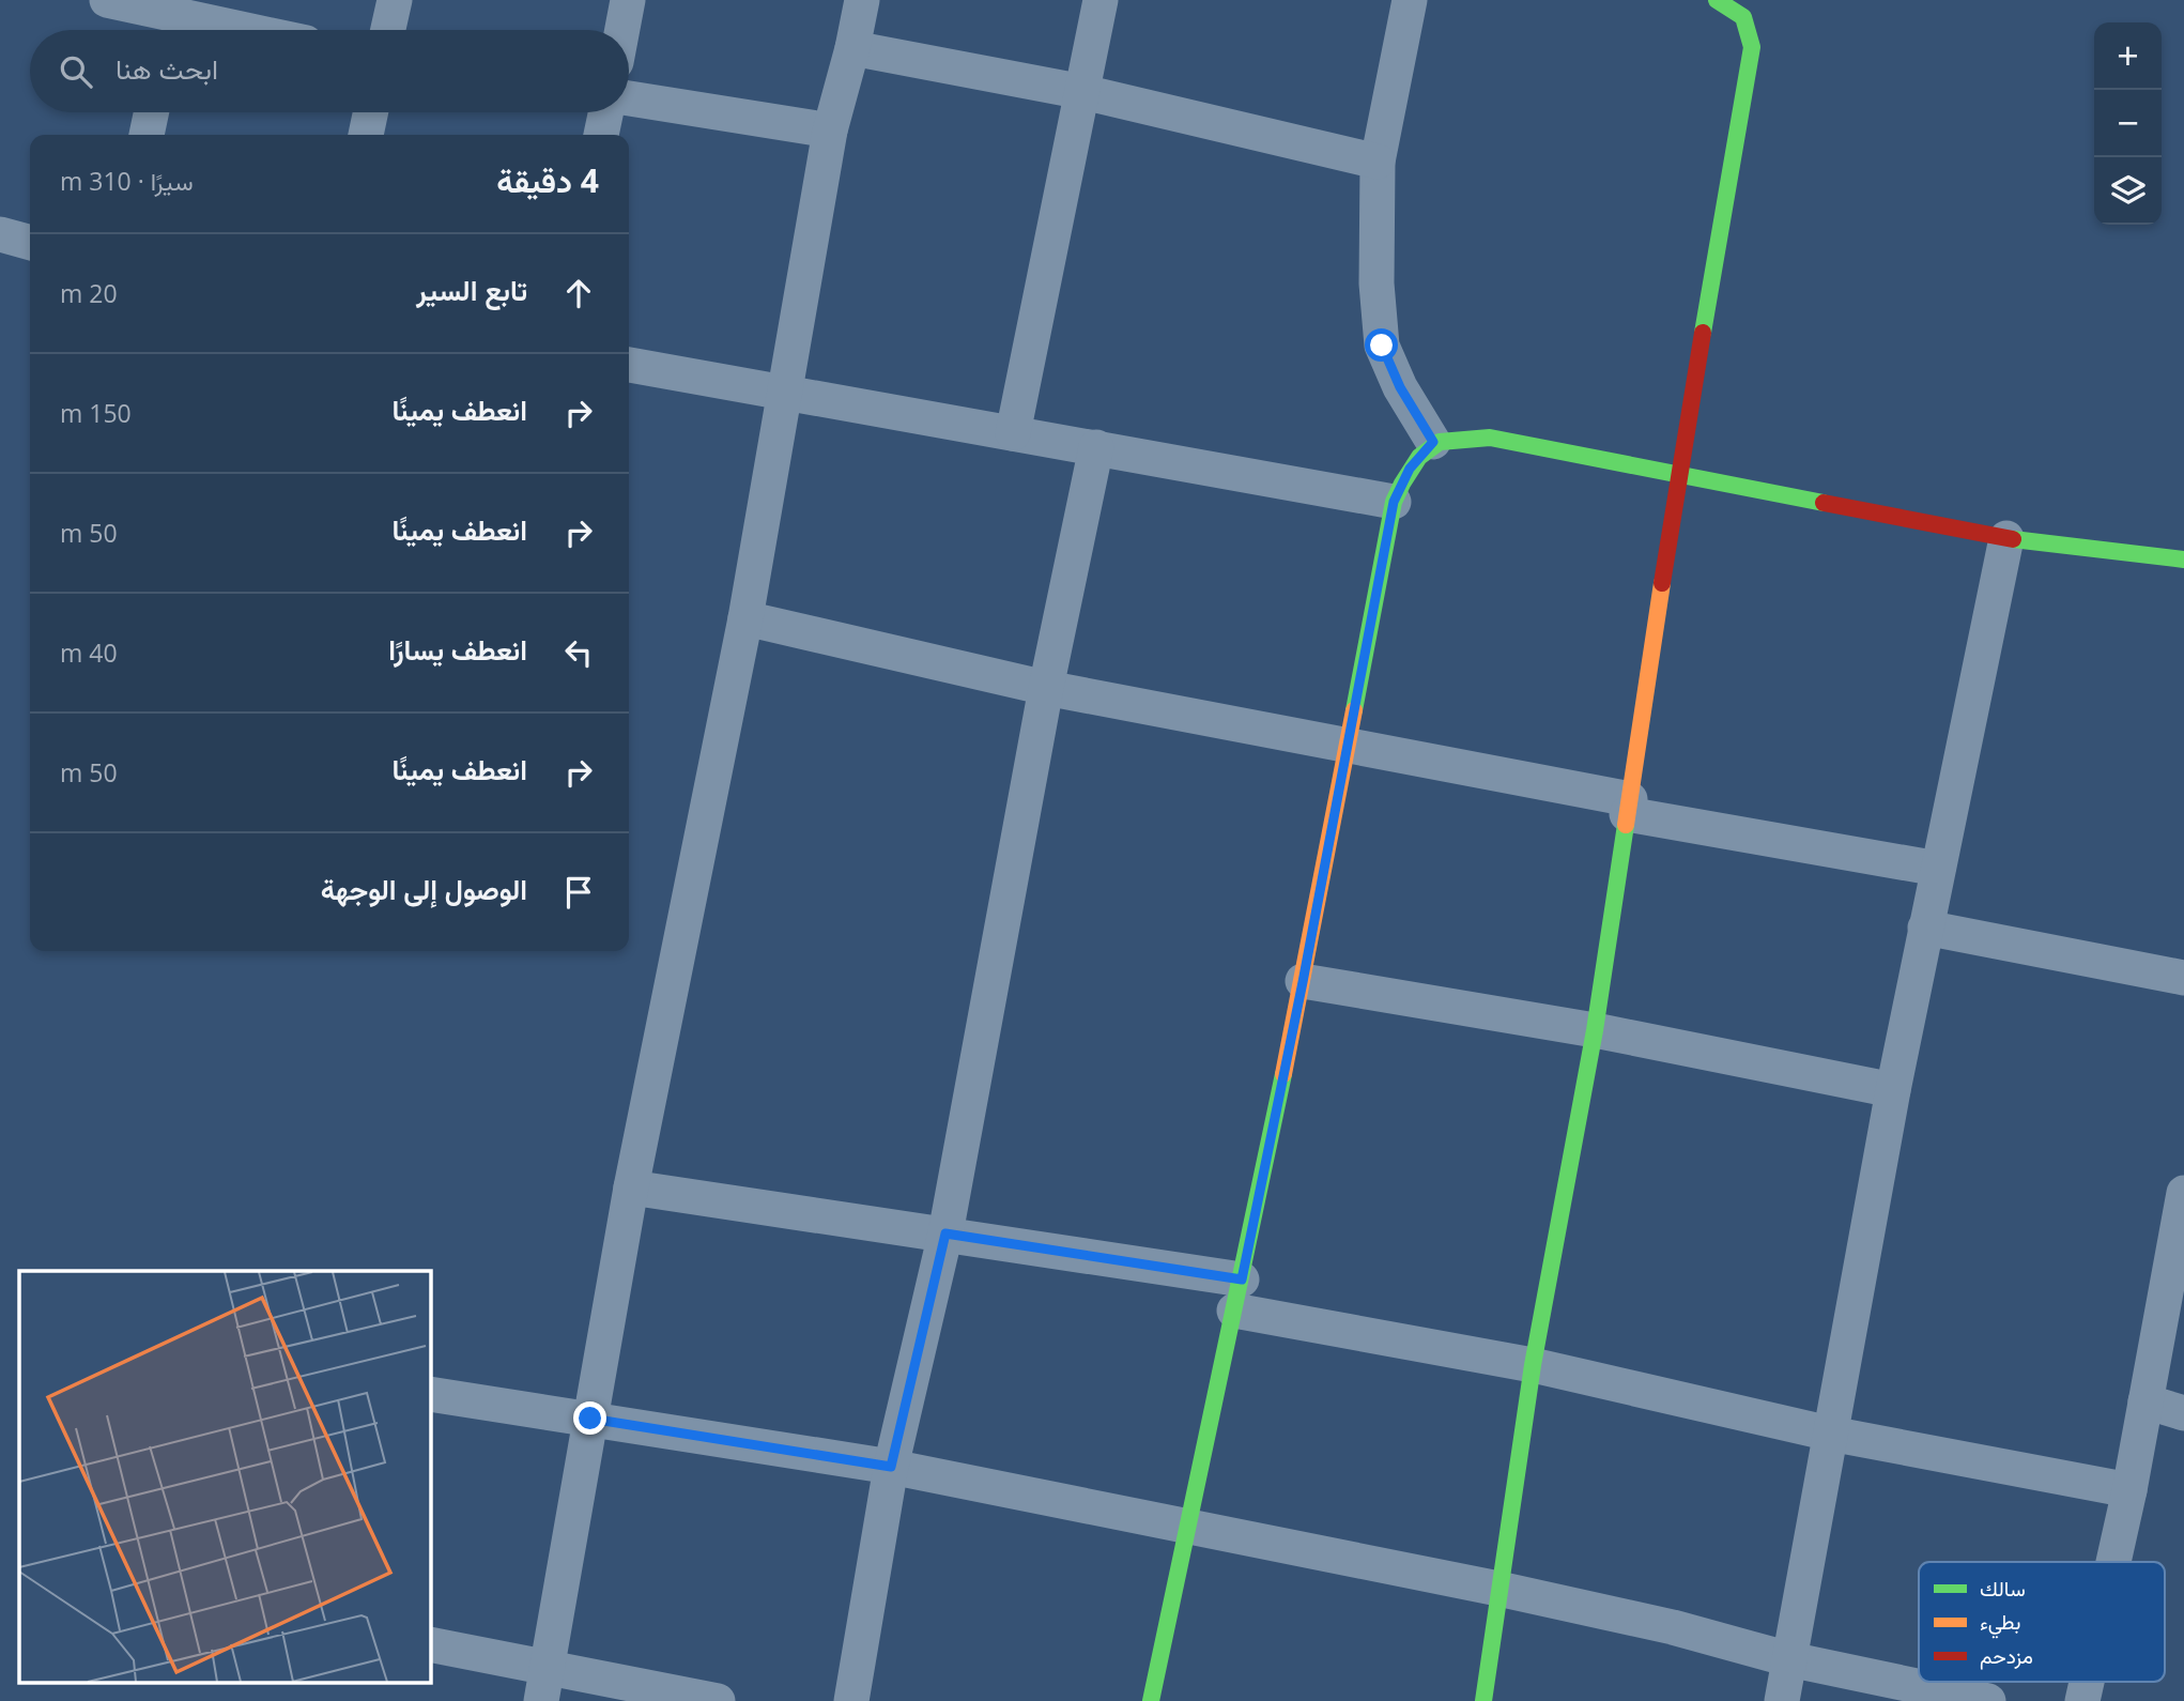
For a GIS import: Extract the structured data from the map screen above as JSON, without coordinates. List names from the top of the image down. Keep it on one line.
{"legend":["سالك","بطيء","مزدحم"],"page":{"map_buttons":["+","−"],"search":"ابحث هنا","heading":["4 دقيقة","سيرًا · 310 m"],"list":[["تابع السير","20 m"],["انعطف يمينًا","150 m"],["انعطف يمينًا","50 m"],["انعطف يسارًا","40 m"],["انعطف يمينًا","50 m"],"الوصول إلى الوجهة"]}}
